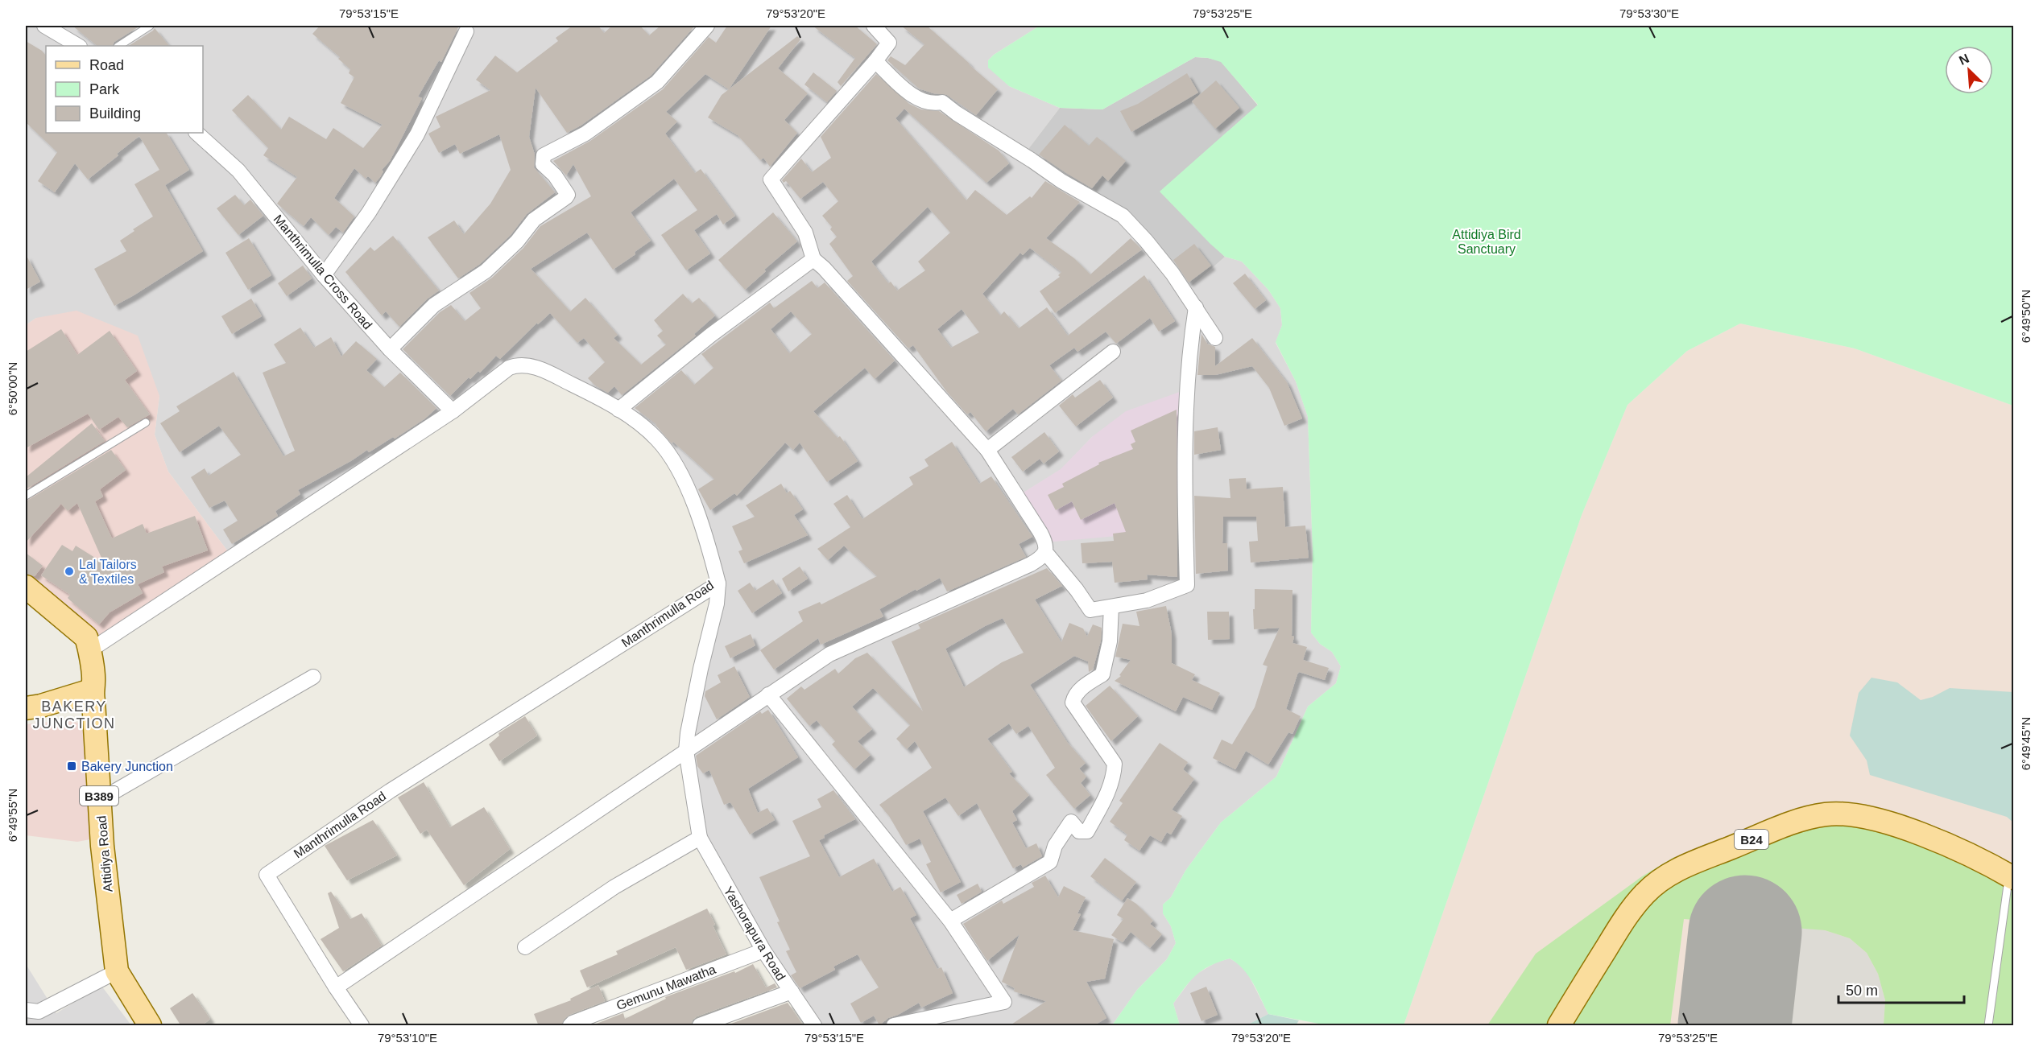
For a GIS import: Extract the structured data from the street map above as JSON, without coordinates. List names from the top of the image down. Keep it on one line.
{"streets":{"main road":["B389","B24","Attidiya Road"],"street":["Manthrimulla Cross Road","Manthrimulla Road","Yashorapura Road","Gemunu Mawatha"]},"crossings":[["Manthrimulla Cross Road","Manthrimulla Road"],["Manthrimulla Road","Attidiya Road"],["Yashorapura Road","Gemunu Mawatha"]],"districts":["BAKERY JUNCTION"],"parks":["Attidiya Bird Sanctuary"],"places":{"other":["Lal Tailors & Textiles"],"transit":["Bakery Junction"]},"legend":["Road","Park","Building"],"scale_bar":"50 m","north":"top left","coordinates":["79°53'15\"E","79°53'20\"E","79°53'25\"E","79°53'30\"E","6°49'50\"N","6°50'00\"N","6°49'45\"N","6°49'55\"N","79°53'10\"E"]}
